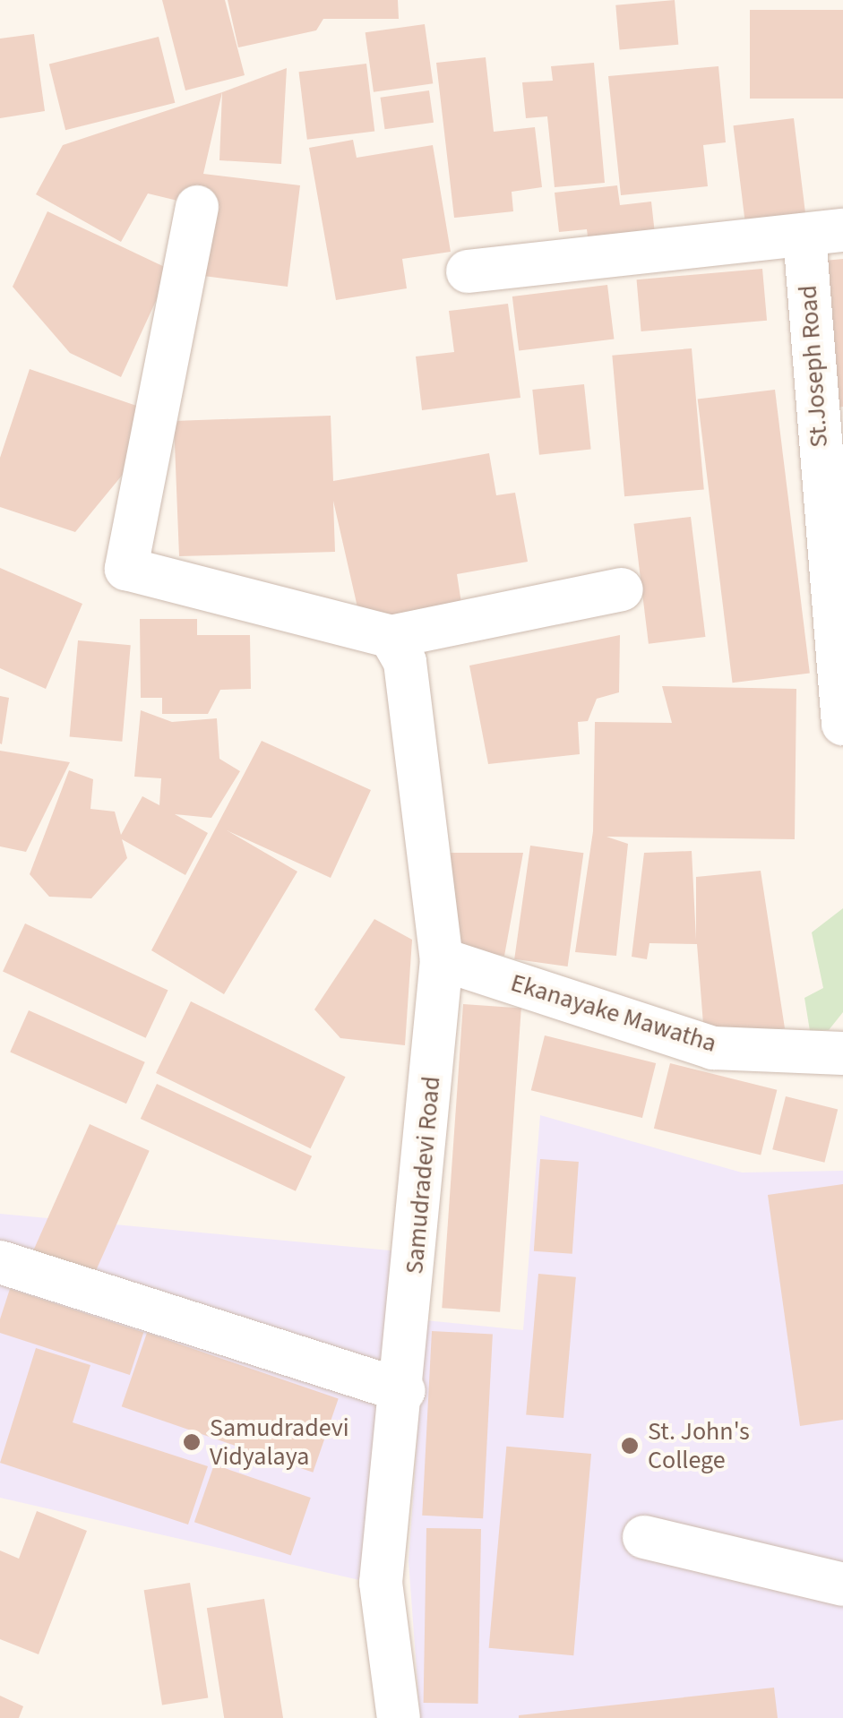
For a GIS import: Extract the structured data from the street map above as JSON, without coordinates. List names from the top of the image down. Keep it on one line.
{"streets":{"street":["St.Joseph Road","Ekanayake Mawatha","Samudradevi Road"]},"crossings":[["Ekanayake Mawatha","Samudradevi Road"]],"places":["Samudradevi Vidyalaya","St. John's College"]}
